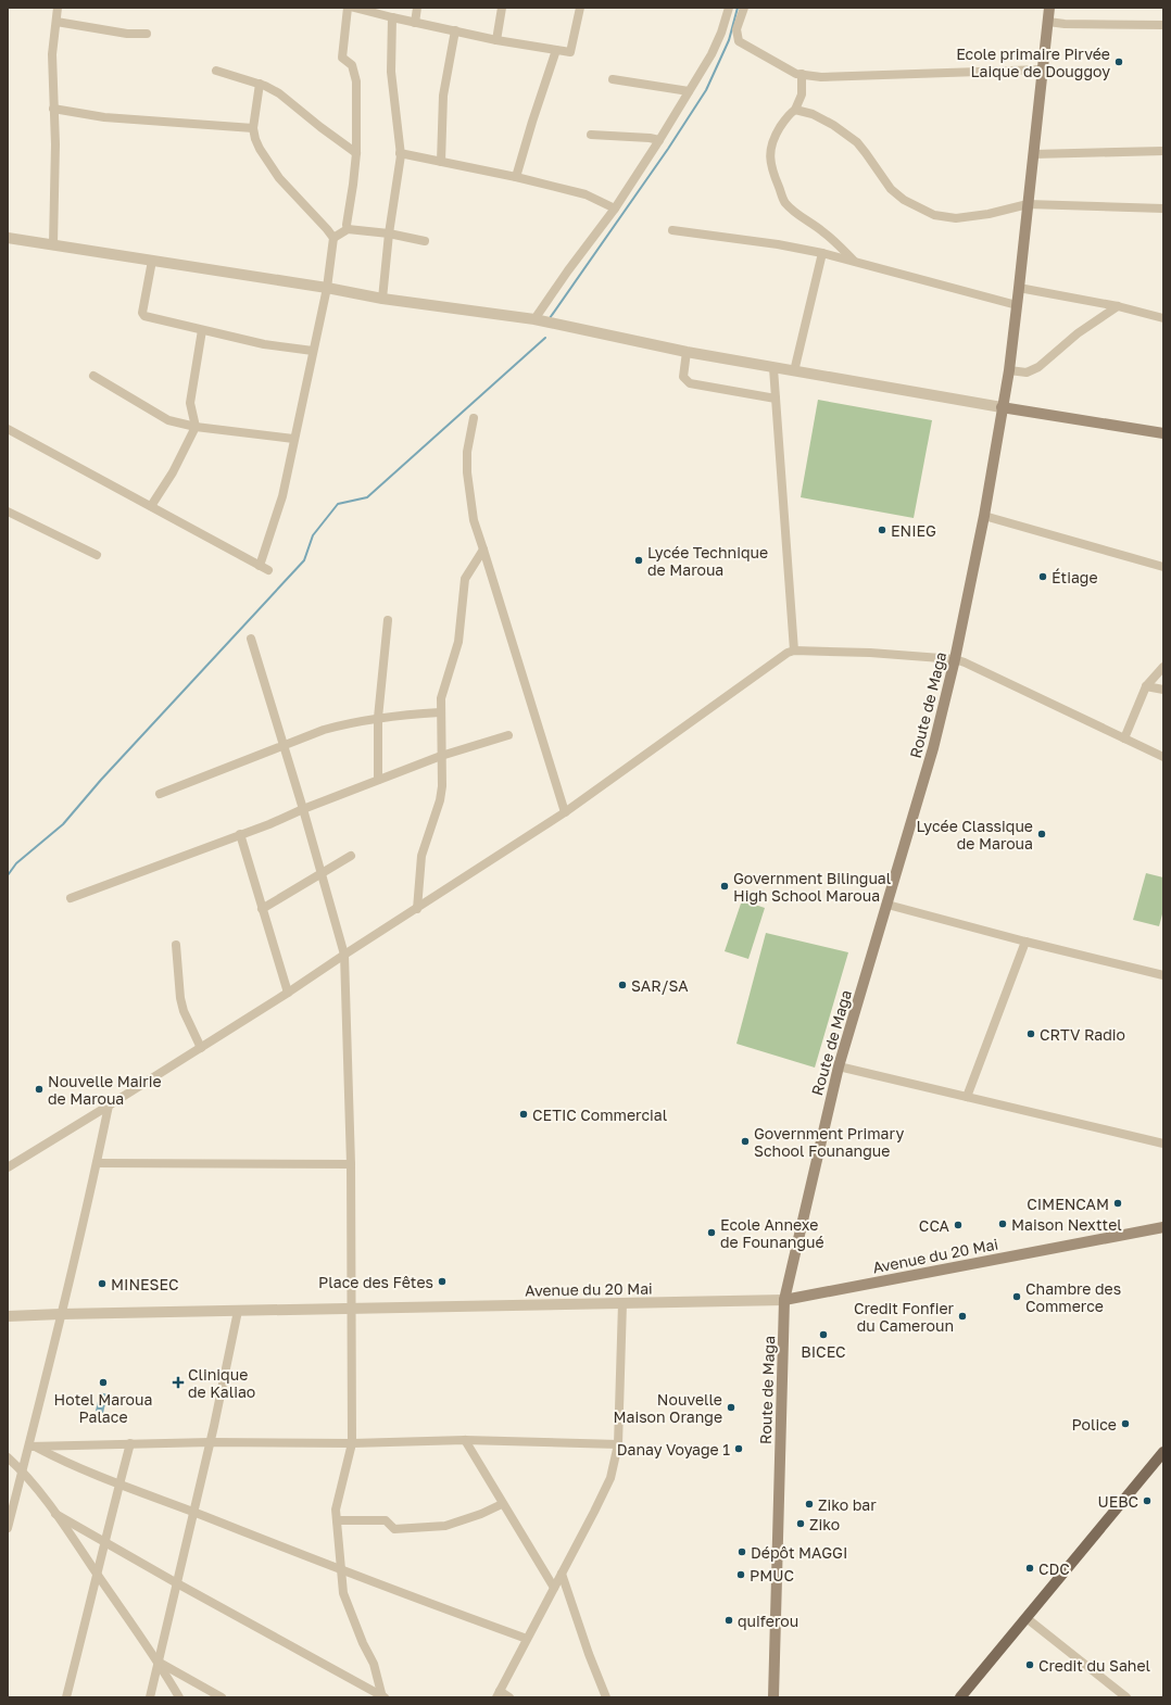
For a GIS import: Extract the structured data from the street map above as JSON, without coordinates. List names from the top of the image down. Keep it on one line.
{"streets":{"main road":["Route de Maga","Avenue du 20 Mai"]},"crossings":[["Route de Maga","Avenue du 20 Mai"]],"places":{"other":["Ecole primaire Pirvée Laique de Douggoy","ENIEG","Lycée Technique de Maroua","Étiage","Lycée Classique de Maroua","Government Bilingual High School Maroua","SAR/SA","CRTV Radio","Nouvelle Mairie de Maroua","CETIC Commercial","Government Primary School Founangue","CIMENCAM","Maison Nexttel","CCA","Ecole Annexe de Founangué","Place des Fêtes","MINESEC","Chambre des Commerce","Credit Fonfier du Cameroun","BICEC","Hotel Maroua Palace","Nouvelle Maison Orange","Police","Danay Voyage 1","UEBC","Ziko bar","Ziko","Dépôt MAGGI","CDC","PMUC","quiferou","Credit du Sahel"],"health":["Clinique de Kaliao"]}}
